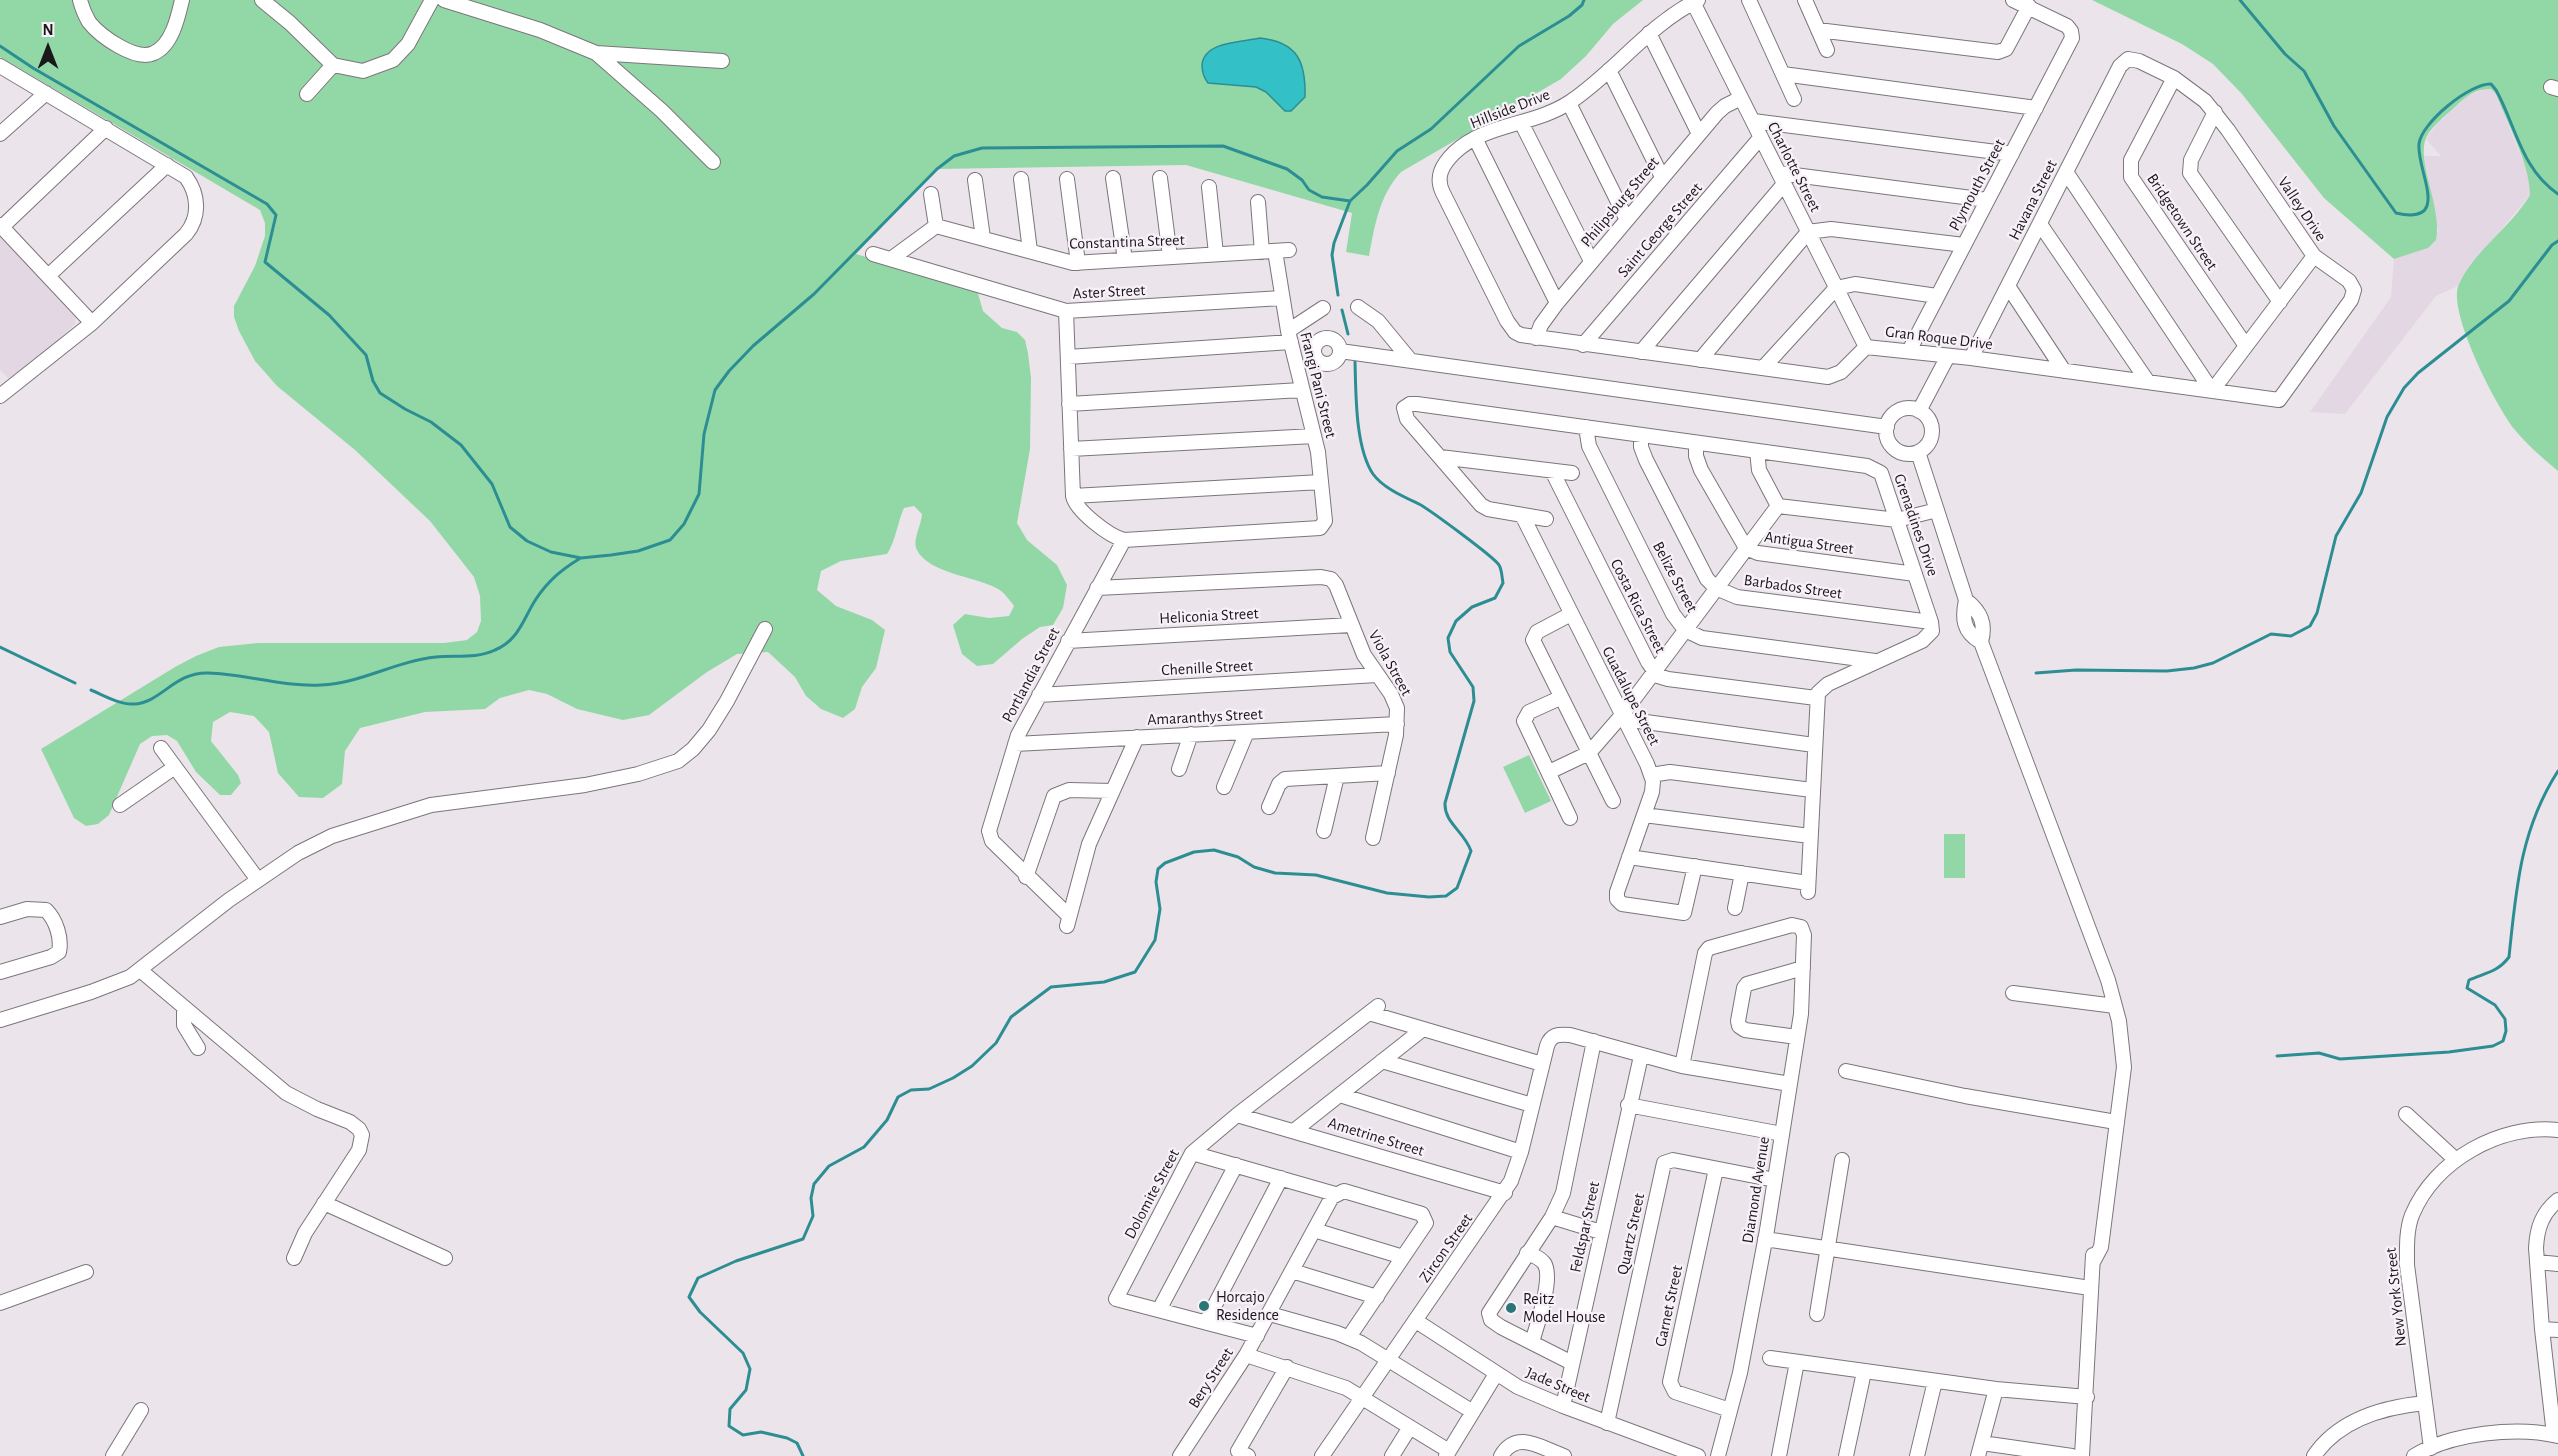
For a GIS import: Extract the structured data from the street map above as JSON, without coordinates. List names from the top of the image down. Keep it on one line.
{"streets":{"street":["Hillside Drive","Charlotte Street","Plymouth Street","Havana Street","Philipsburg Street","Valley Drive","Bridgetown Street","Saint George Street","Constantina Street","Aster Street","Gran Roque Drive","Frangi Pani Street","Grenadines Drive","Antigua Street","Belize Street","Barbados Street","Costa Rica Street","Heliconia Street","Viola Street","Chenille Street","Portlandia Street","Guadalupe Street","Amaranthys Street","Ametrine Street","Diamond Avenue","Dolomite Street","Feldspar Street","Quartz Street","Zircon Street","New York Street","Garnet Street","Bery Street","Jade Street"]},"crossings":[["Hillside Drive","Charlotte Street"],["Hillside Drive","Philipsburg Street"],["Hillside Drive","Gran Roque Drive"],["Charlotte Street","Philipsburg Street"],["Charlotte Street","Saint George Street"],["Charlotte Street","Gran Roque Drive"],["Plymouth Street","Gran Roque Drive"],["Havana Street","Valley Drive"],["Havana Street","Gran Roque Drive"],["Philipsburg Street","Gran Roque Drive"],["Valley Drive","Bridgetown Street"],["Valley Drive","Gran Roque Drive"],["Saint George Street","Gran Roque Drive"],["Constantina Street","Frangi Pani Street"],["Aster Street","Frangi Pani Street"],["Frangi Pani Street","Portlandia Street"],["Grenadines Drive","Antigua Street"],["Grenadines Drive","Belize Street"],["Grenadines Drive","Barbados Street"],["Heliconia Street","Viola Street"],["Heliconia Street","Portlandia Street"],["Viola Street","Chenille Street"],["Viola Street","Portlandia Street"],["Viola Street","Amaranthys Street"],["Chenille Street","Portlandia Street"],["Portlandia Street","Amaranthys Street"],["Ametrine Street","Dolomite Street"],["Ametrine Street","Zircon Street"],["Diamond Avenue","Quartz Street"],["Diamond Avenue","Garnet Street"],["Dolomite Street","Bery Street"],["Feldspar Street","Jade Street"],["Quartz Street","Garnet Street"],["Quartz Street","Jade Street"],["Zircon Street","Jade Street"]],"places":["Horcajo Residence","Reitz Model House"],"north":"top"}
